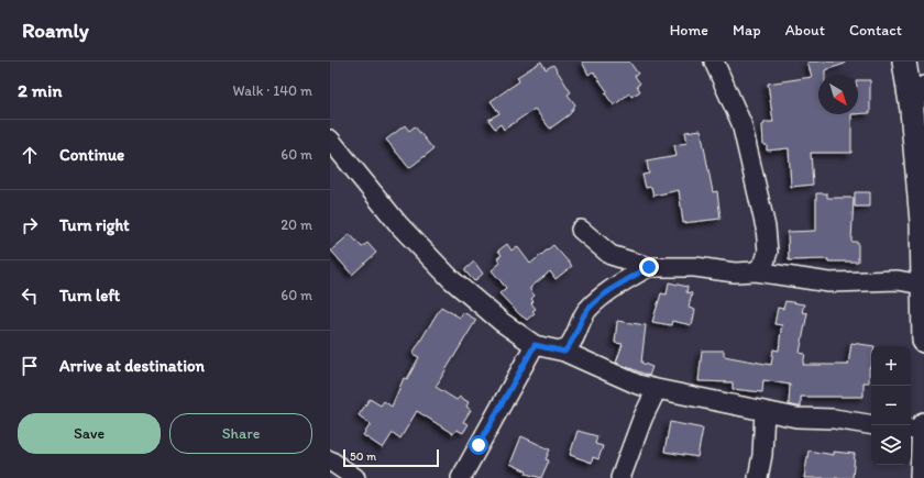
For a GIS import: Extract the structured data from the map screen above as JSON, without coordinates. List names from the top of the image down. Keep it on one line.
{"scale_bar":"50 m","north":"bottom right","page":{"header":"Roamly","nav":["Home","Map","About","Contact"],"heading":["2 min","Walk · 140 m"],"list":[["Continue","60 m"],["Turn right","20 m"],["Turn left","60 m"],"Arrive at destination"],"map_buttons":["+","−"],"buttons":["Save","Share"],"scale":"50 m"}}
